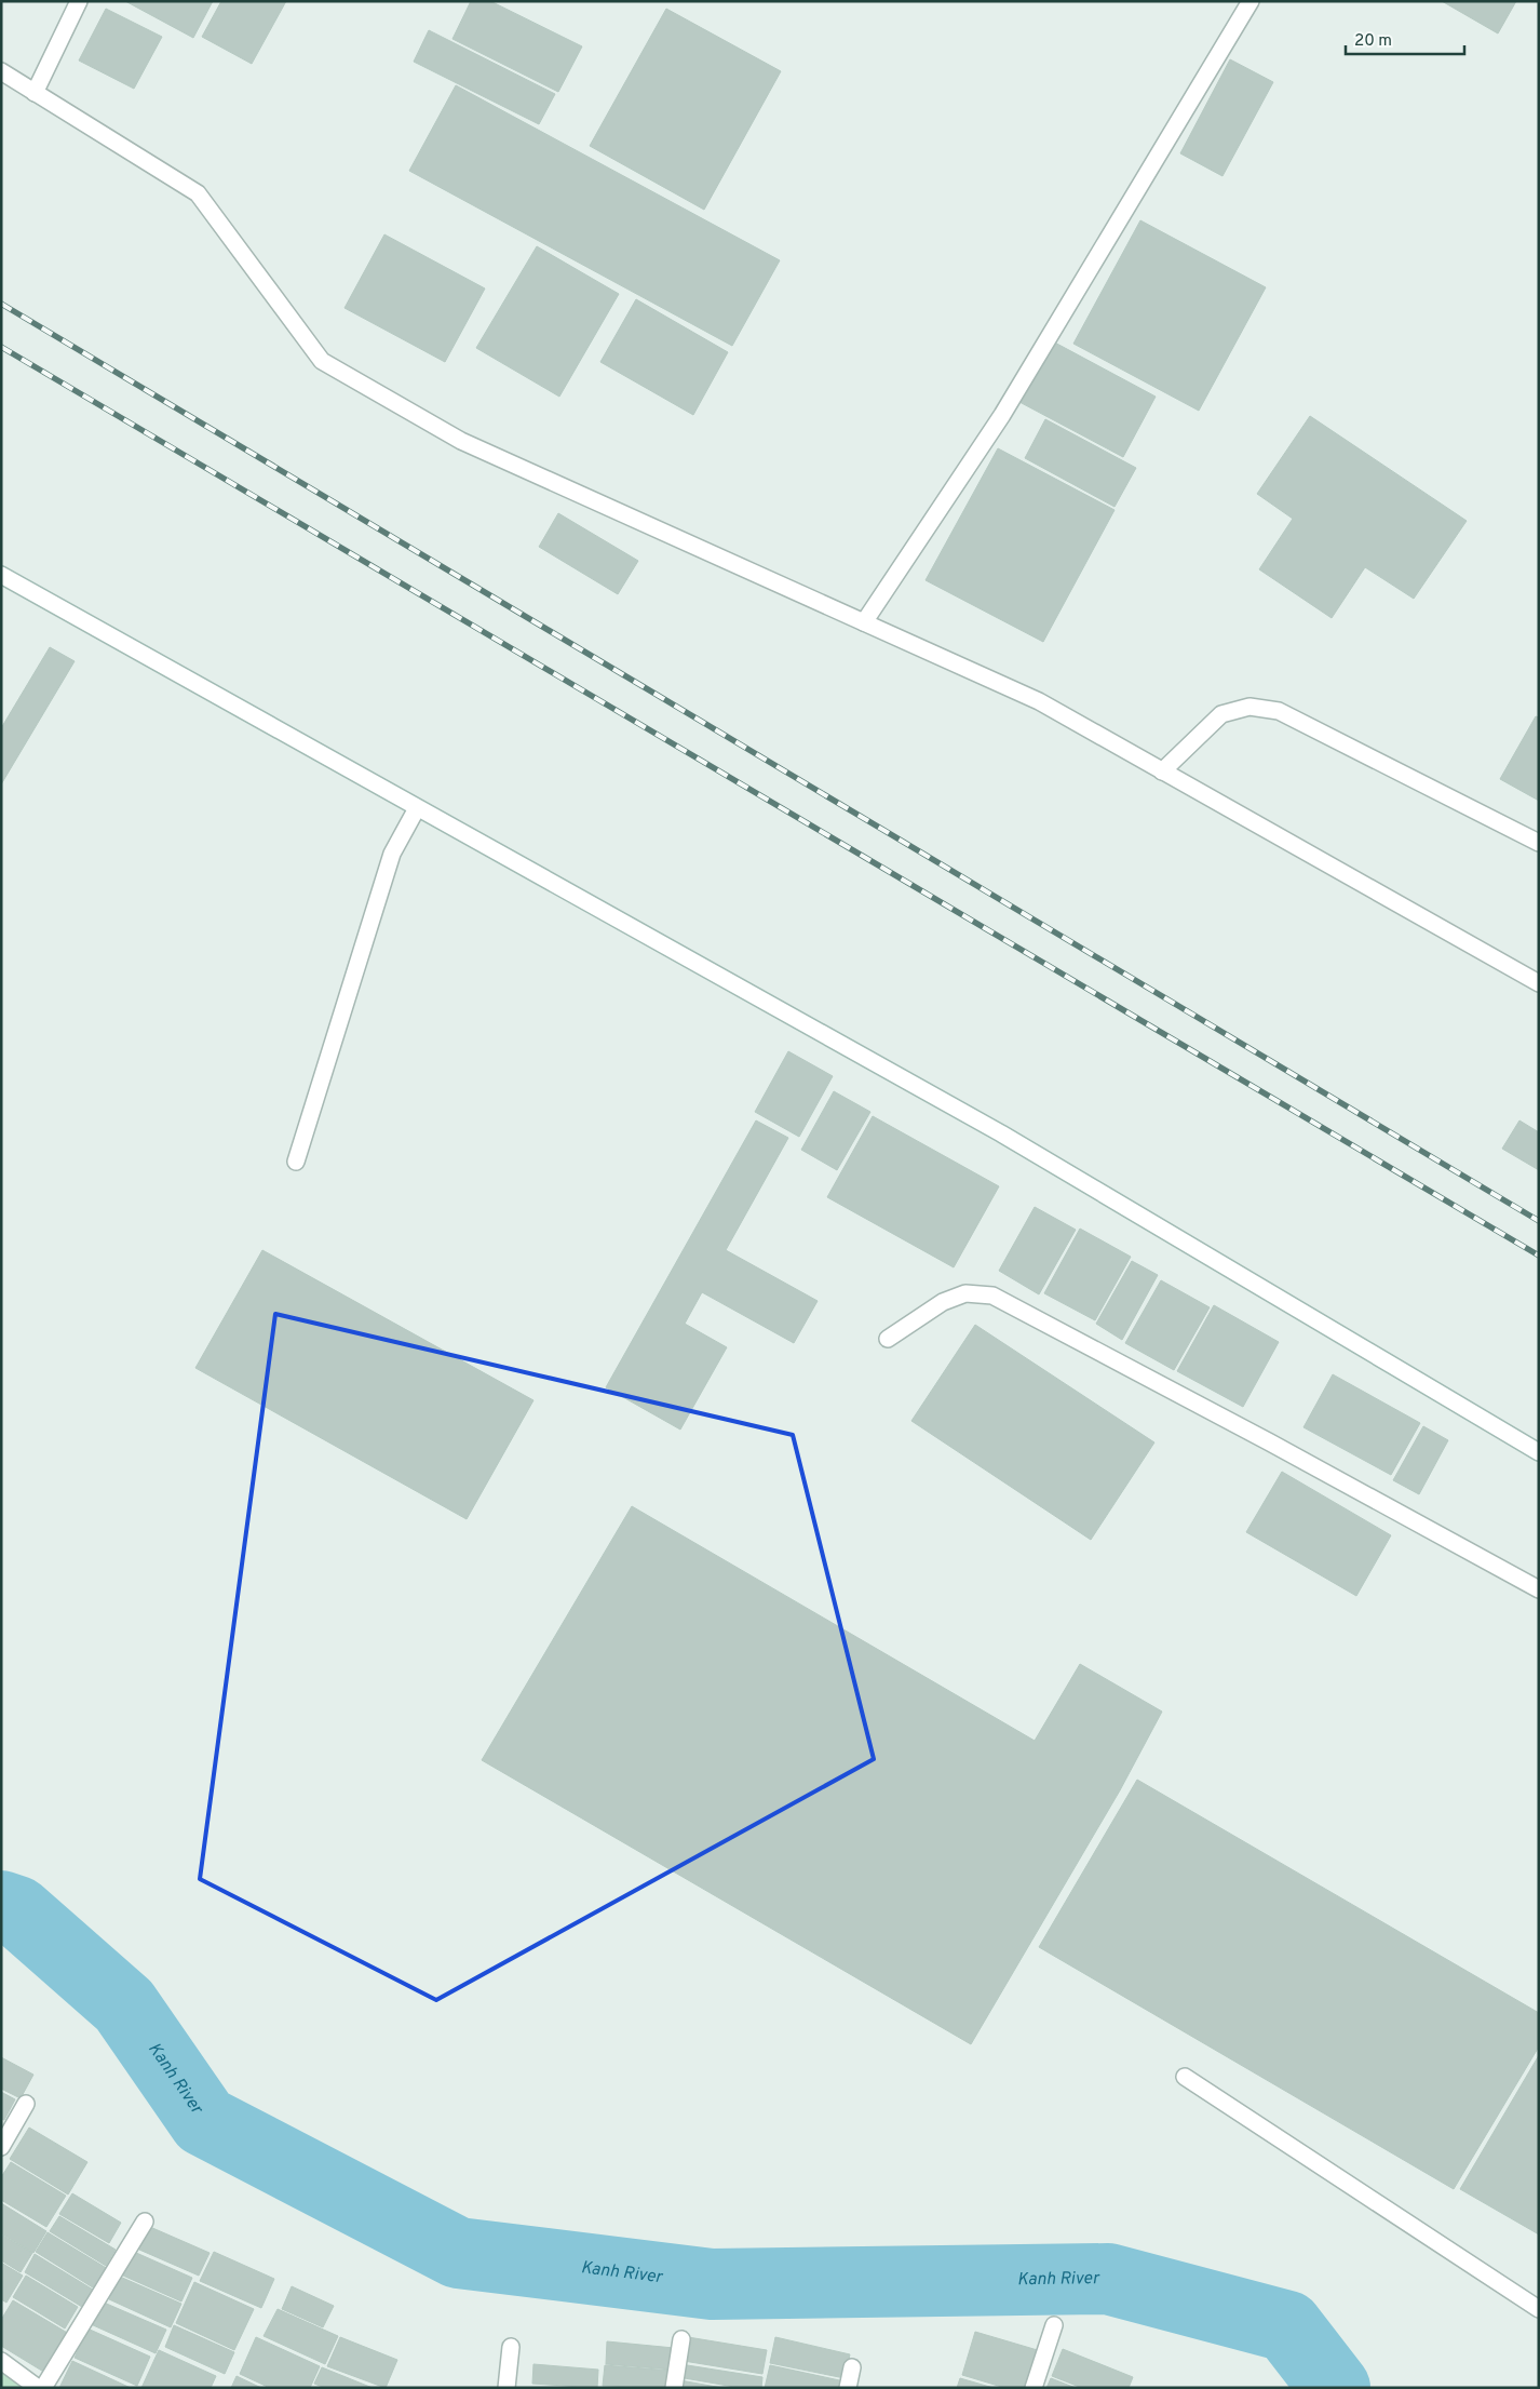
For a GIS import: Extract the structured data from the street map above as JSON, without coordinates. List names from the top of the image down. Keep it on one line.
{"water":["Kanh River"],"scale_bar":"20 m"}
